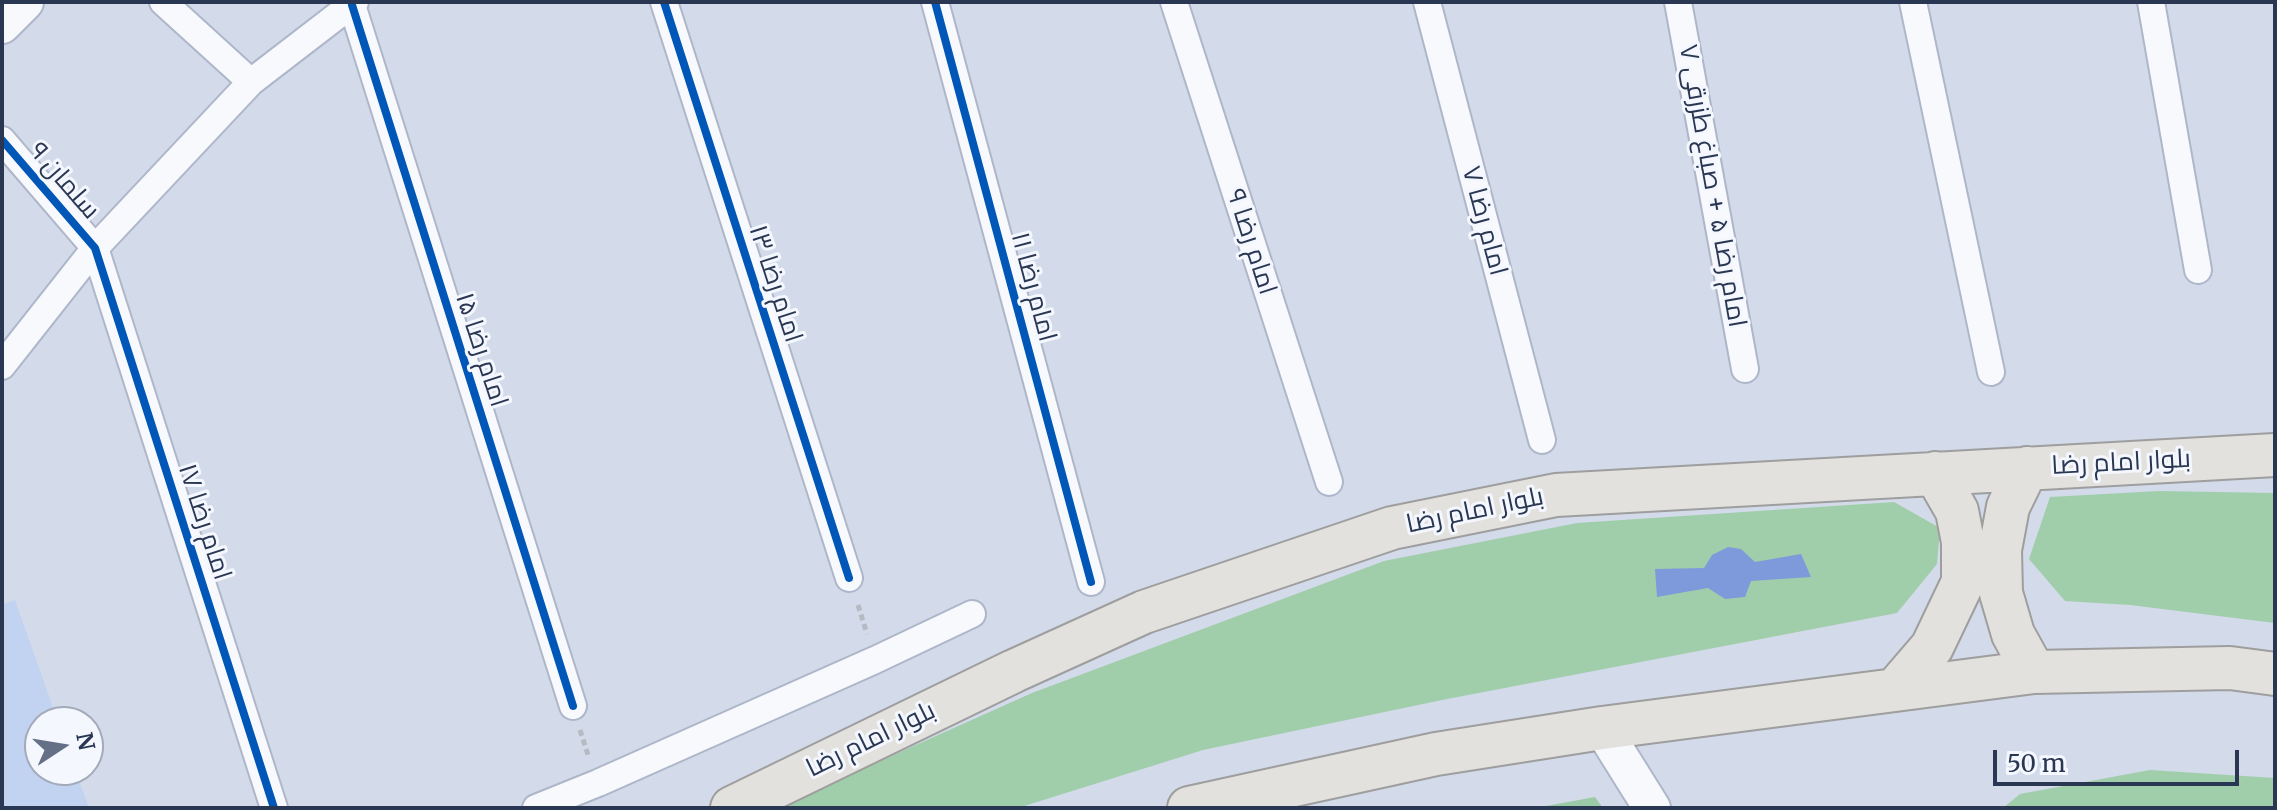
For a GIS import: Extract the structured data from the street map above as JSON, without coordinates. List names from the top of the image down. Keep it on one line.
{"streets":{"main road":["بلوار امام رضا"],"street":["سلمان ۹","امام رضا ۵ + صباغ طزرقی ۷","امام رضا ۷","امام رضا ۹","امام رضا ۱۳","امام رضا ۱۱","امام رضا ۱۵","امام رضا ۱۷"]},"crossings":[["سلمان ۹","امام رضا ۱۷"]],"scale_bar":"50 m","north":"right"}
